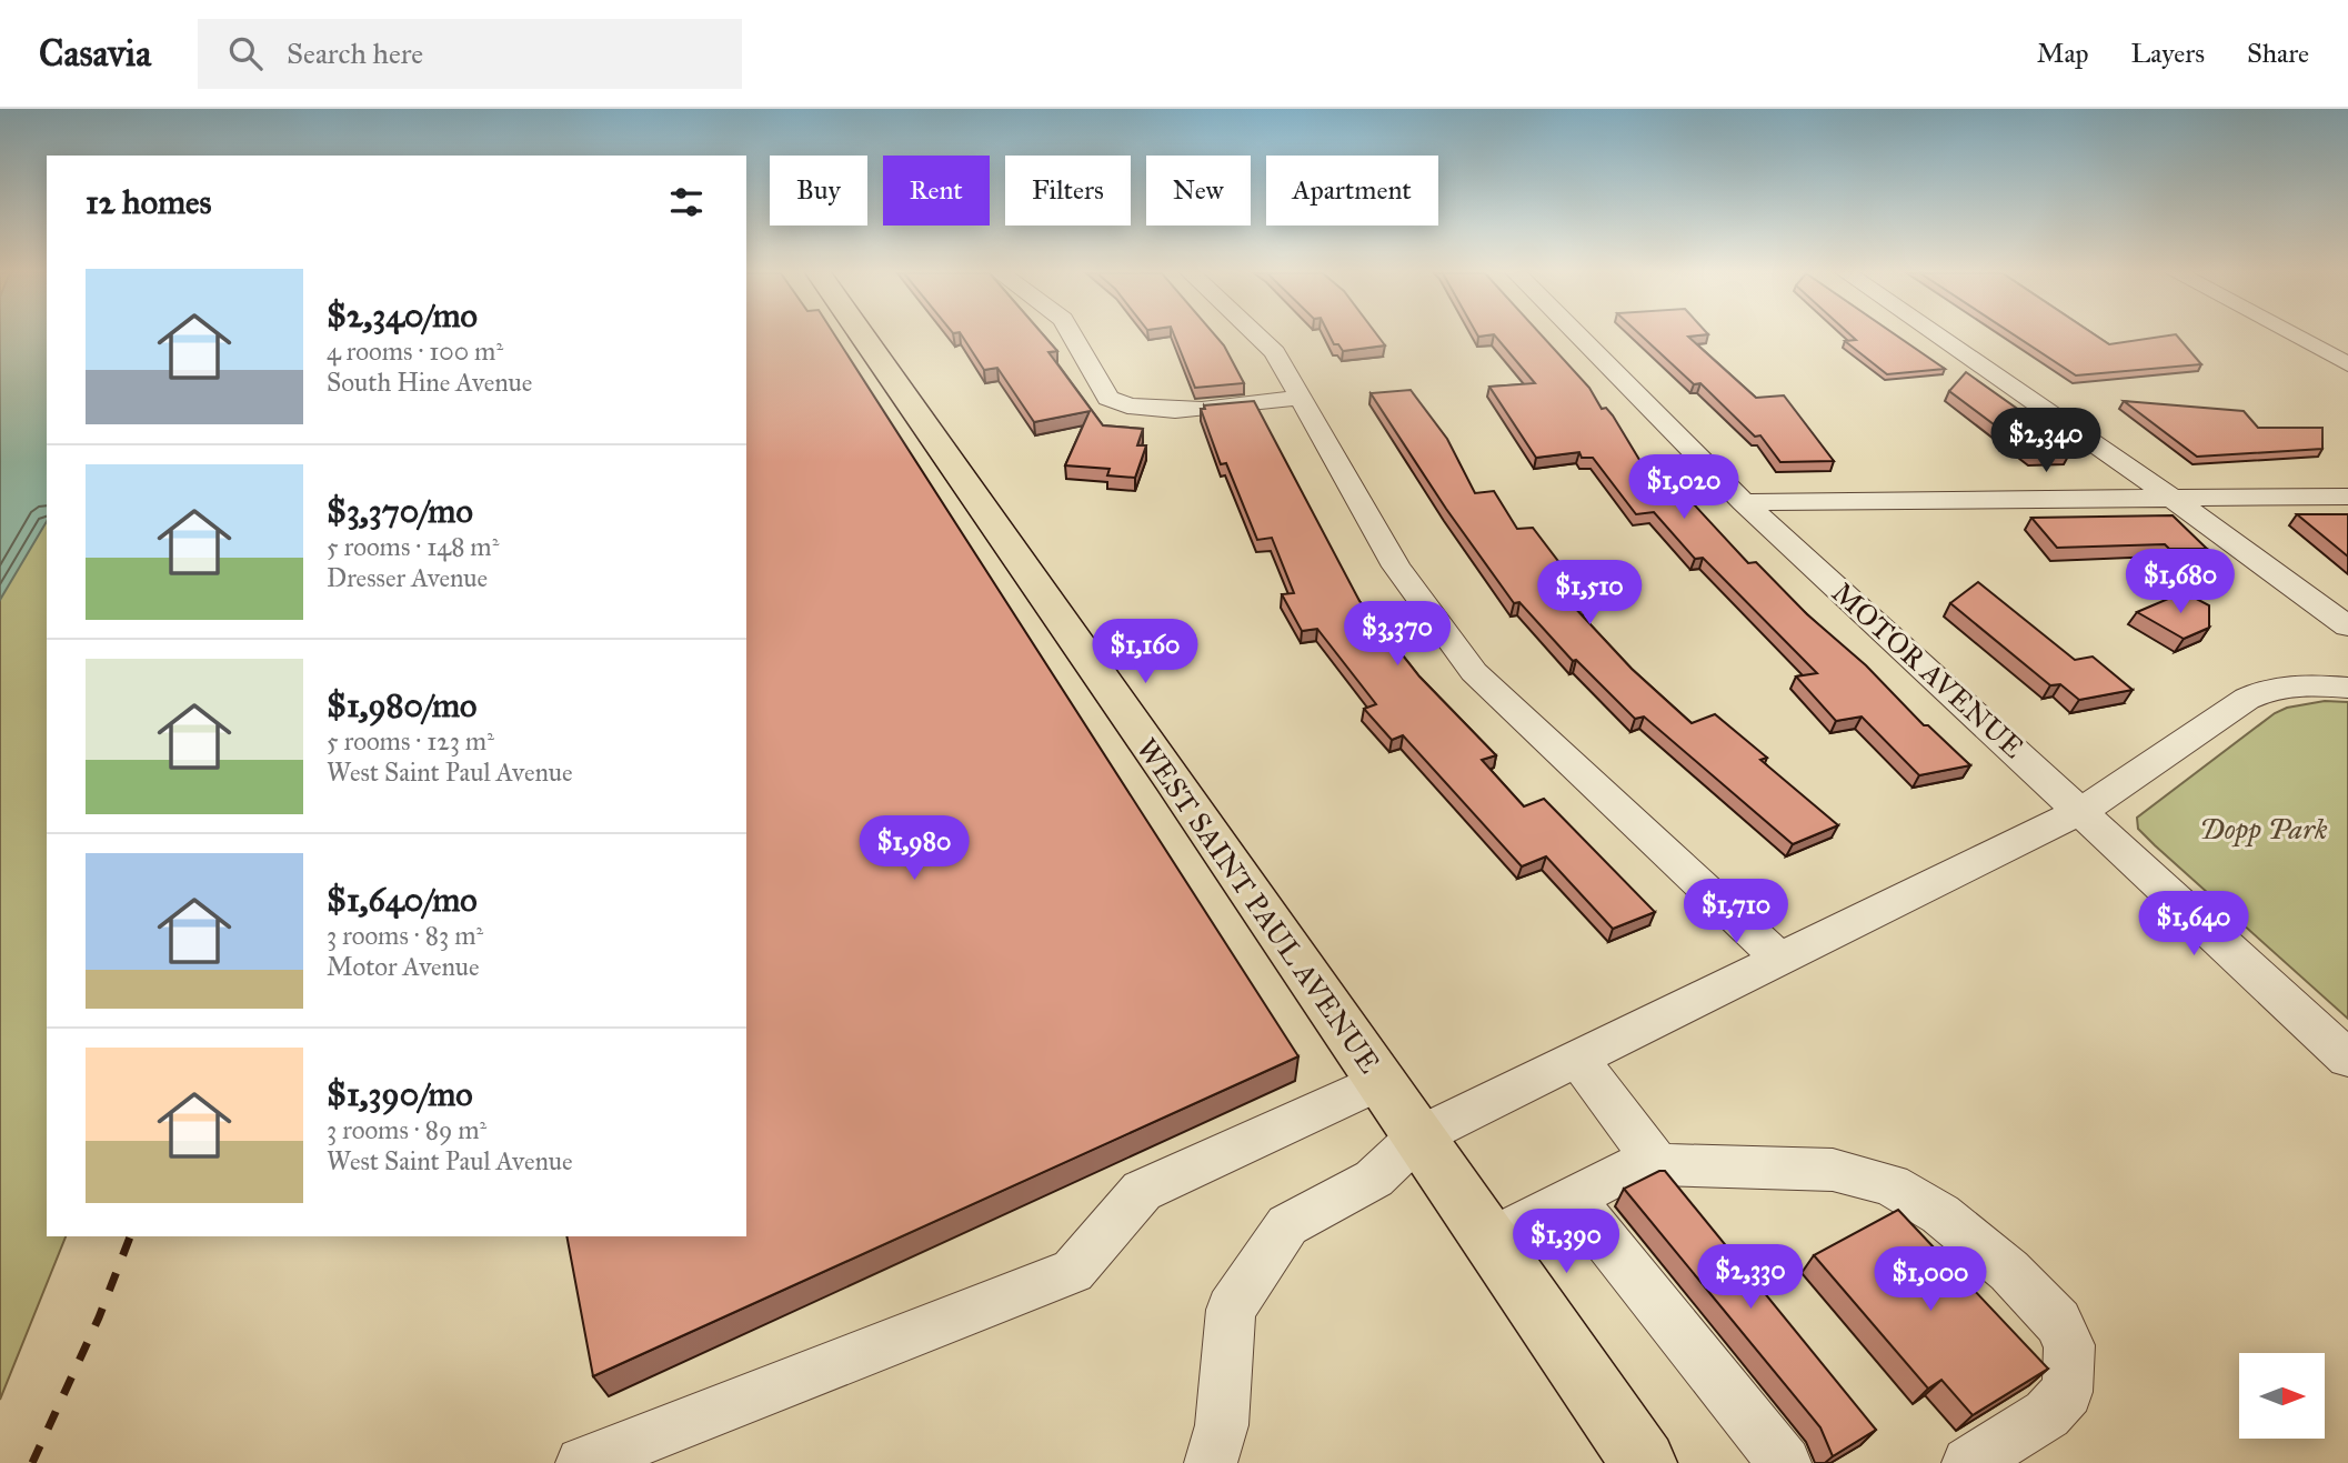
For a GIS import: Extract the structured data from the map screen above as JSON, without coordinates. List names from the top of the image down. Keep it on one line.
{"streets":{"main road":["WEST SAINT PAUL AVENUE"],"street":["MOTOR AVENUE"]},"parks":["Dopp Park"],"north":"right","page":{"header":"Casavia","search":"Search here","nav":["Map","Layers","Share"],"chip":["Buy","Rent","Filters","New","Apartment"],"heading":"12 homes","list":[{"name":"$2,340/mo","note":"4 rooms · 100 m² · South Hine Avenue"},{"name":"$3,370/mo","note":"5 rooms · 148 m² · Dresser Avenue"},{"name":"$1,980/mo","note":"5 rooms · 123 m² · West Saint Paul Avenue"},{"name":"$1,640/mo","note":"3 rooms · 83 m² · Motor Avenue"},{"name":"$1,390/mo","note":"3 rooms · 89 m² · West Saint Paul Avenue"}],"price":["$2,340","$1,020","$1,680","$1,510","$3,370","$1,160","$1,980","$1,710","$1,640","$1,390","$2,330","$1,000"]}}
